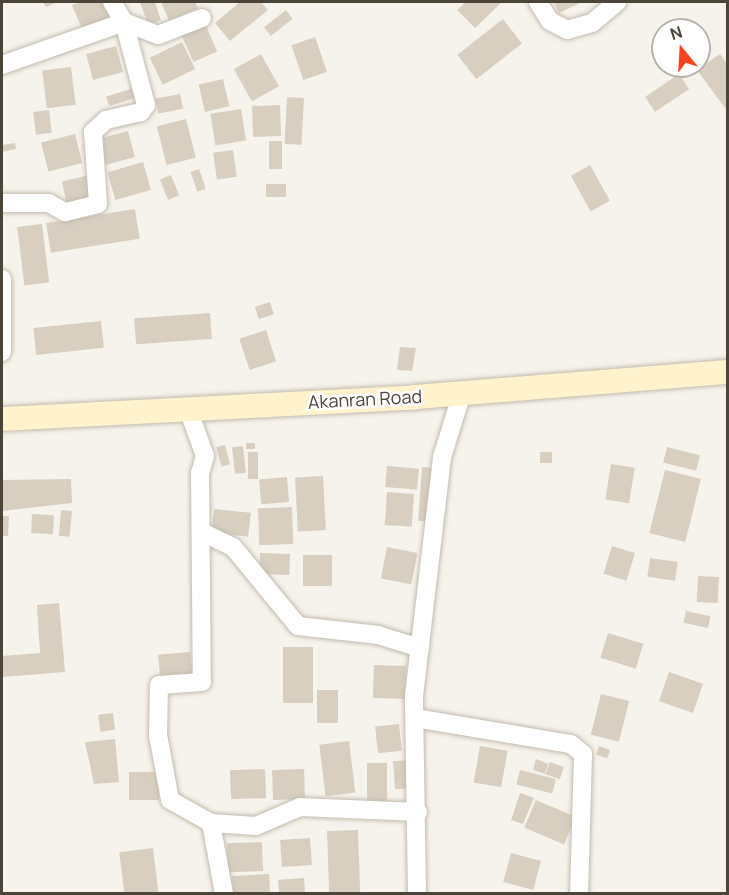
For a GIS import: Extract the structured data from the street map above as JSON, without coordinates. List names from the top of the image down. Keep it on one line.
{"streets":{"main road":["Akanran Road"]},"north":"top"}
